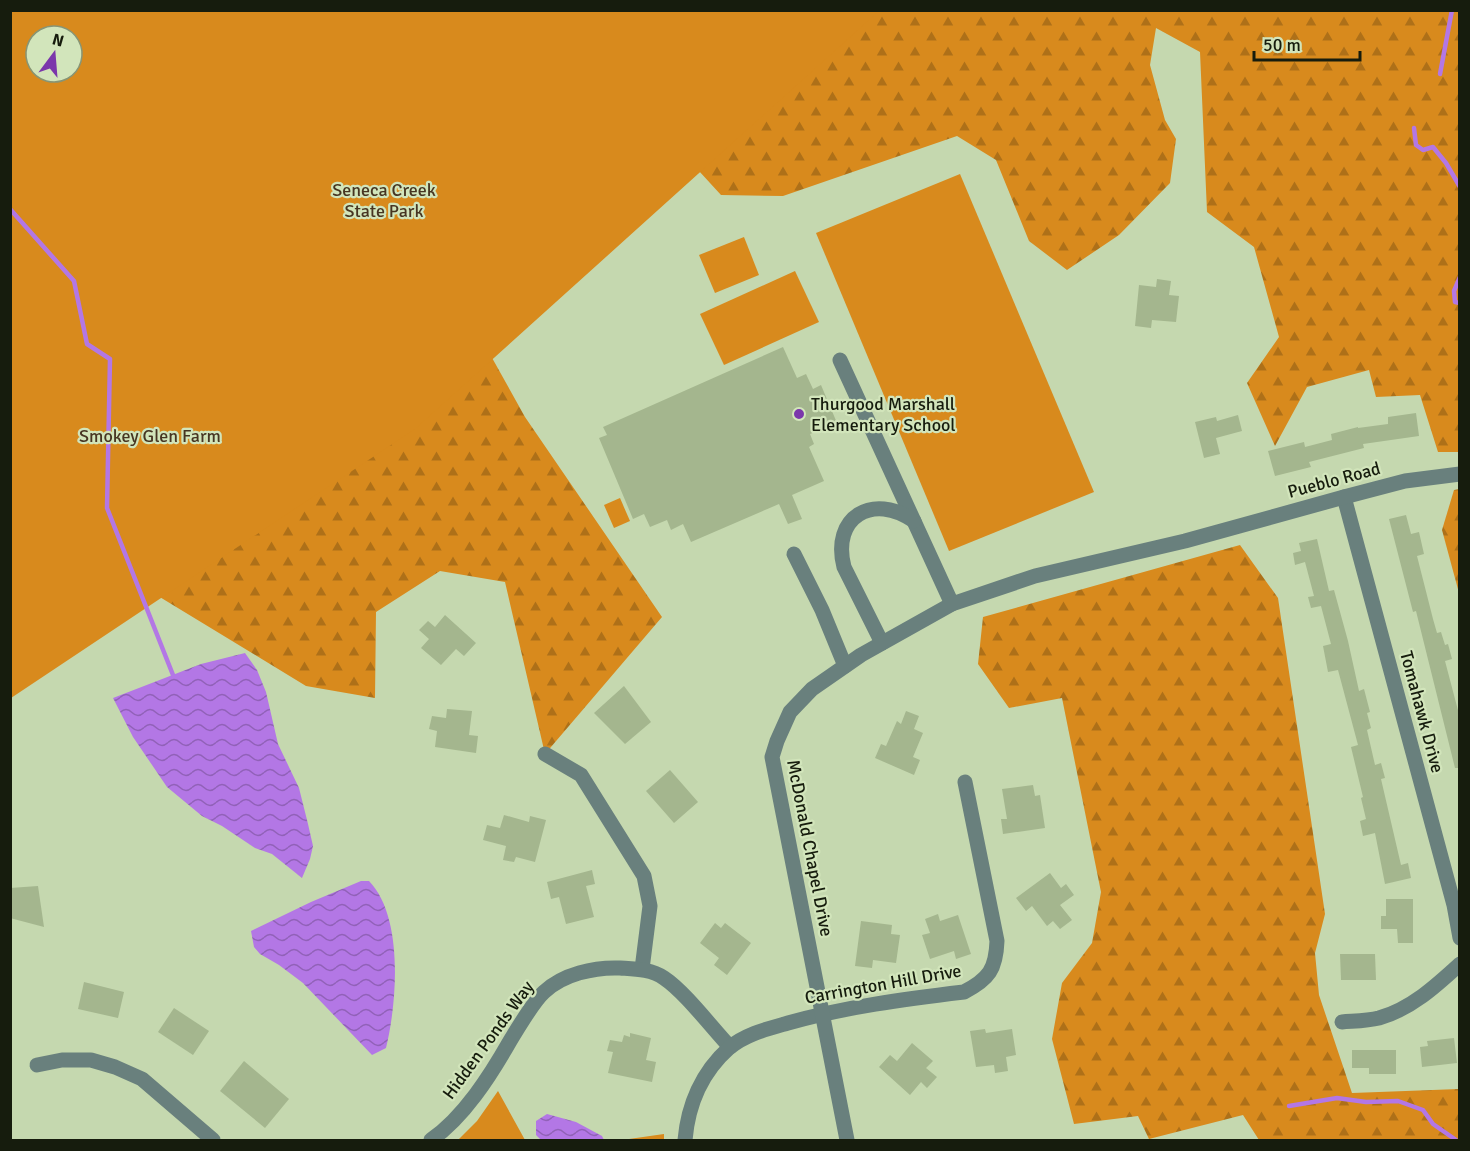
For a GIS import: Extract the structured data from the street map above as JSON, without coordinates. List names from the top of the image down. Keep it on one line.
{"streets":{"street":["Pueblo Road","Tomahawk Drive","McDonald Chapel Drive","Carrington Hill Drive","Hidden Ponds Way"]},"crossings":[["Pueblo Road","Tomahawk Drive"],["Pueblo Road","McDonald Chapel Drive"],["McDonald Chapel Drive","Carrington Hill Drive"],["Carrington Hill Drive","Hidden Ponds Way"]],"parks":["Seneca Creek State Park","Smokey Glen Farm"],"places":["Thurgood Marshall Elementary School"],"scale_bar":"50 m","north":"top"}
